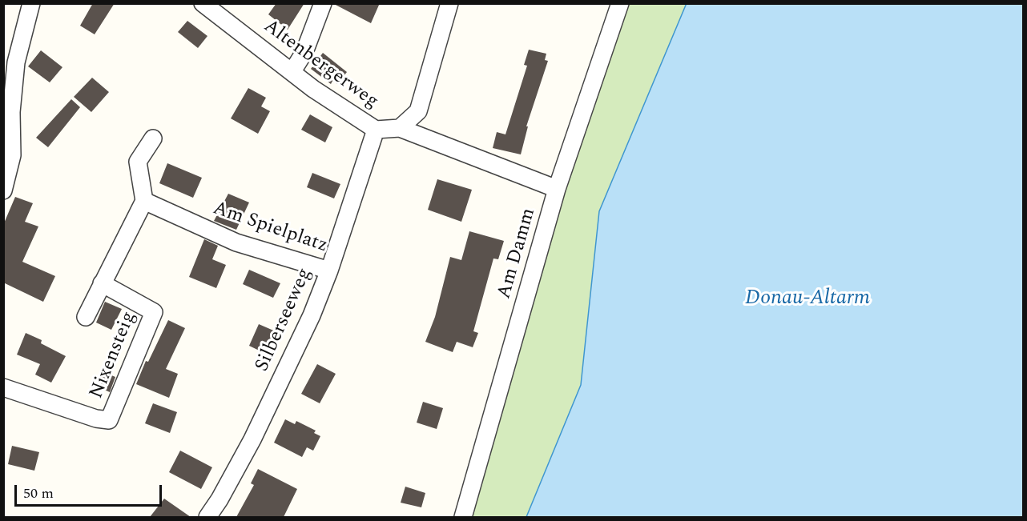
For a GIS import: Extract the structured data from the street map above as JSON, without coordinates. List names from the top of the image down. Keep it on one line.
{"streets":{"street":["Altenbergerweg","Am Spielplatz","Am Damm","Silberseeweg","Nixensteig"]},"crossings":[["Altenbergerweg","Am Damm"],["Altenbergerweg","Silberseeweg"],["Am Spielplatz","Silberseeweg"]],"water":["Donau-Altarm"],"scale_bar":"50 m"}
